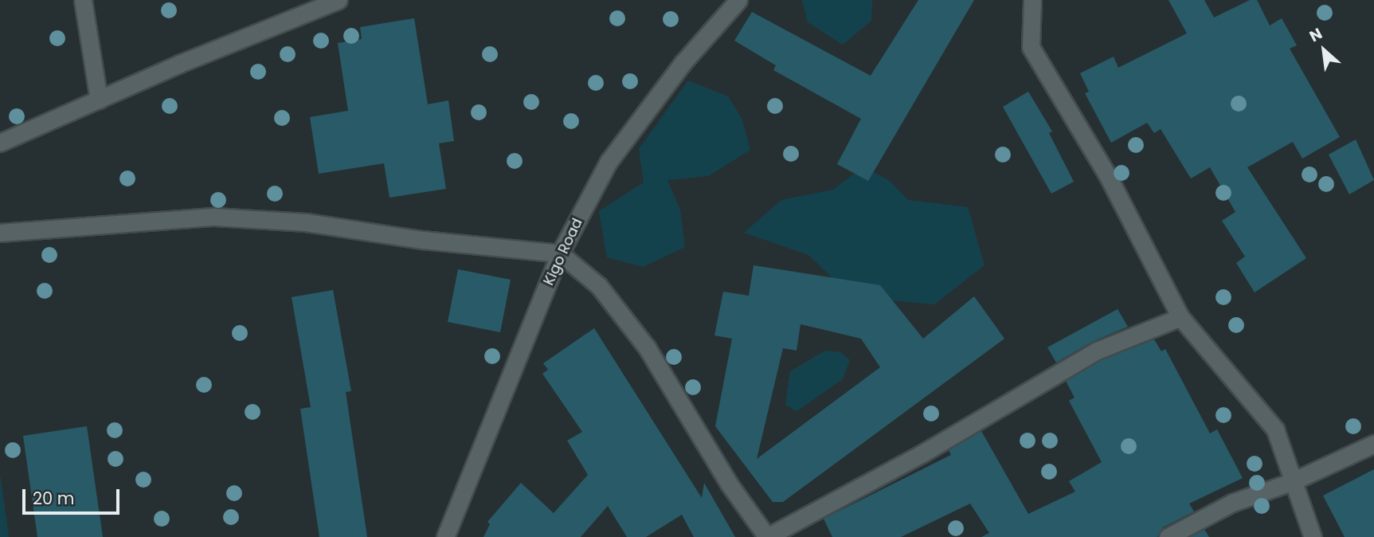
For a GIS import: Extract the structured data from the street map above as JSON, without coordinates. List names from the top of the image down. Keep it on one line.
{"streets":{"street":["Kigo Road"]},"scale_bar":"20 m","north":"top left"}
